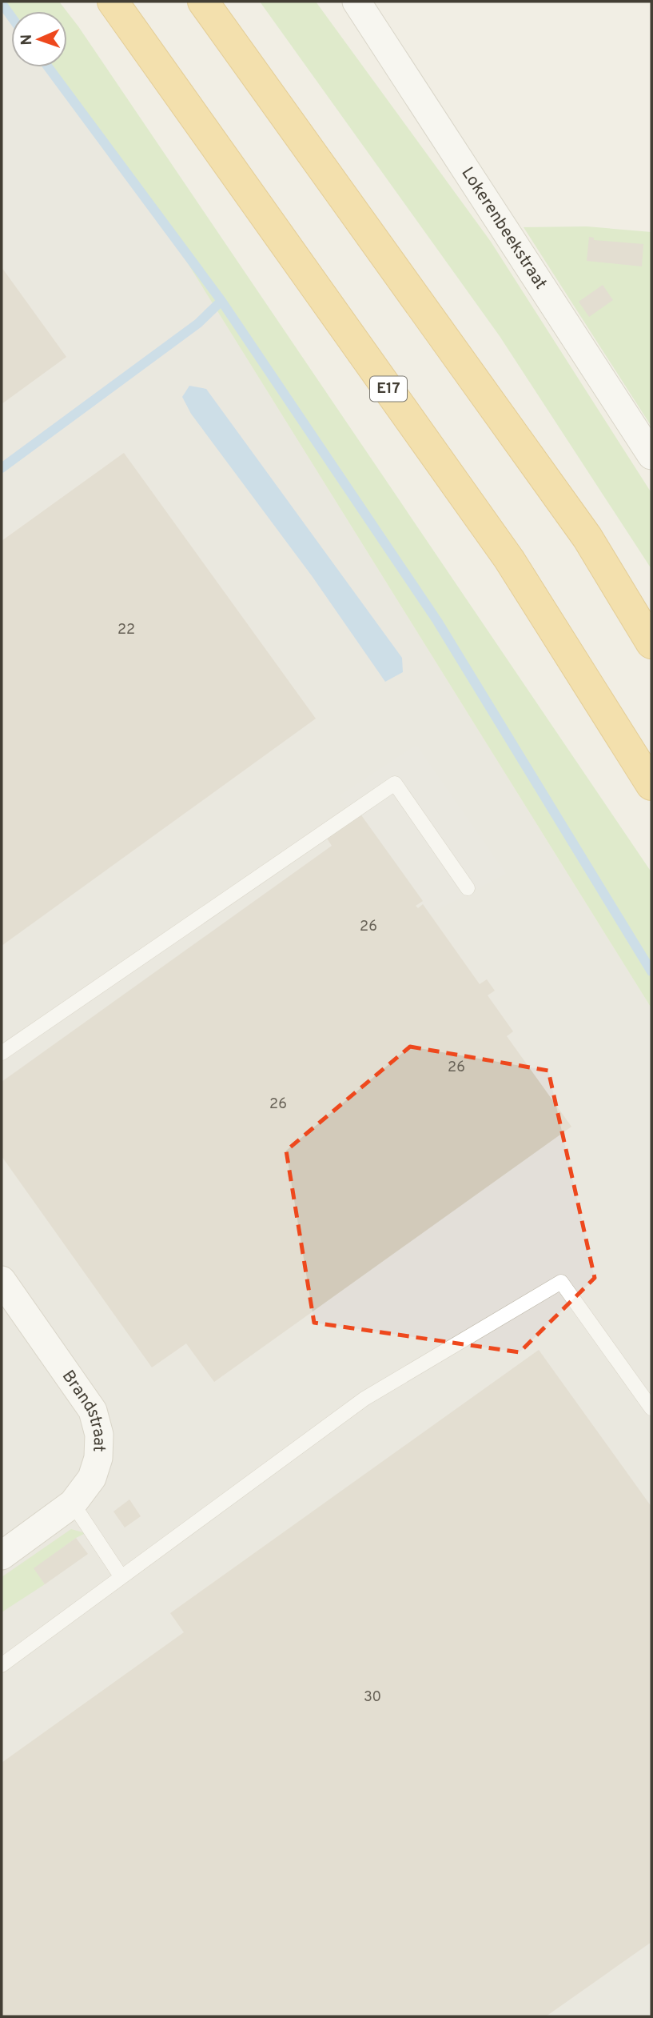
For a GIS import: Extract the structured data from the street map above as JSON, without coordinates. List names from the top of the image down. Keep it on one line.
{"streets":{"highway":["E17"],"street":["Lokerenbeekstraat","Brandstraat"]},"house_numbers":["22","26","26","26","30"],"north":"left"}
